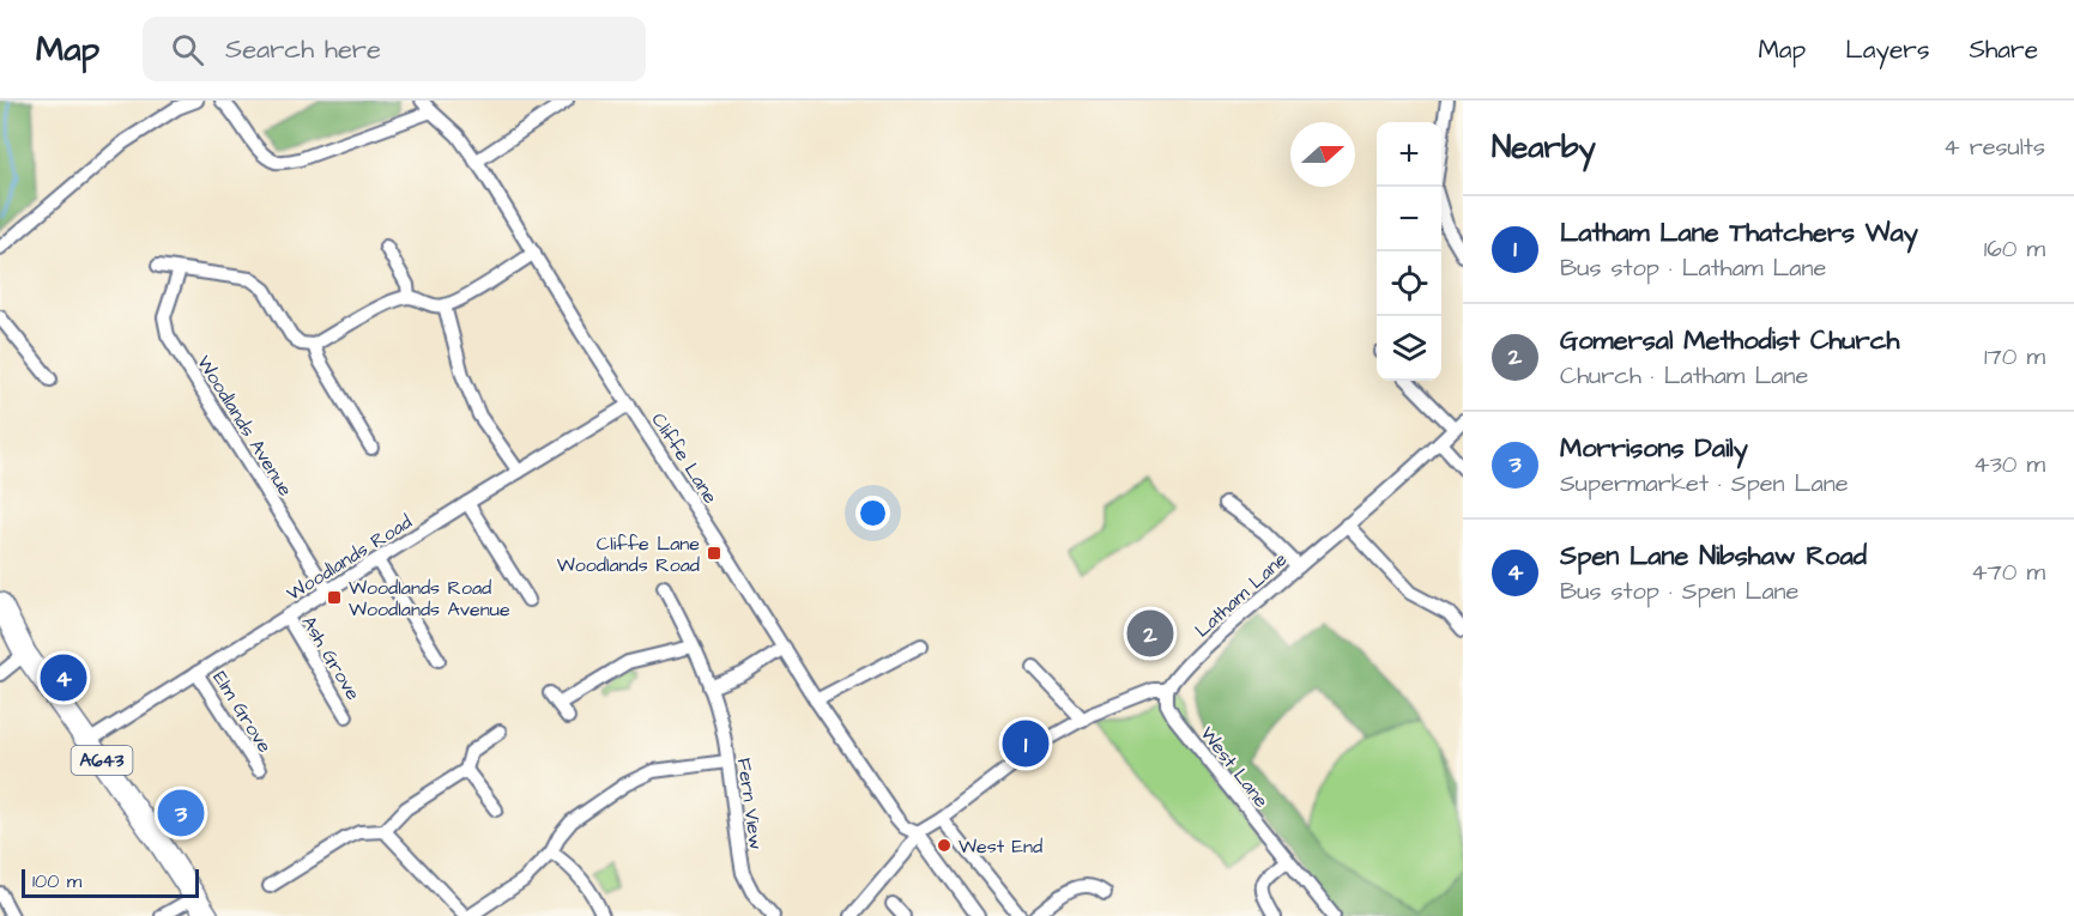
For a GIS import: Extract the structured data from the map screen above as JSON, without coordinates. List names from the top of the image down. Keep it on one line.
{"streets":{"main road":["A643"],"street":["Woodlands Avenue","Cliffe Lane","Woodlands Road","Latham Lane","Ash Grove","Elm Grove","West Lane","Fern View"]},"crossings":[["Woodlands Avenue","Woodlands Road"],["Cliffe Lane","Woodlands Road"],["Woodlands Road","Ash Grove"],["Woodlands Road","Elm Grove"],["Woodlands Road","A643"],["Latham Lane","West Lane"]],"places":{"transit":["Cliffe Lane Woodlands Road","Woodlands Road Woodlands Avenue"],"other":["West End"]},"scale_bar":"100 m","north":"right","page":{"header":"Map","search":"Search here","nav":["Map","Layers","Share"],"heading":["Nearby","4 results"],"map_buttons":["+","−"],"list":[{"mark":"1","name":"Latham Lane Thatchers Way","note":"Bus stop · Latham Lane","value":"160 m"},{"mark":"2","name":"Gomersal Methodist Church","note":"Church · Latham Lane","value":"170 m"},{"mark":"3","name":"Morrisons Daily","note":"Supermarket · Spen Lane","value":"430 m"},{"mark":"4","name":"Spen Lane Nibshaw Road","note":"Bus stop · Spen Lane","value":"470 m"}],"pins":["2","4","1","3"],"scale":"100 m"}}
